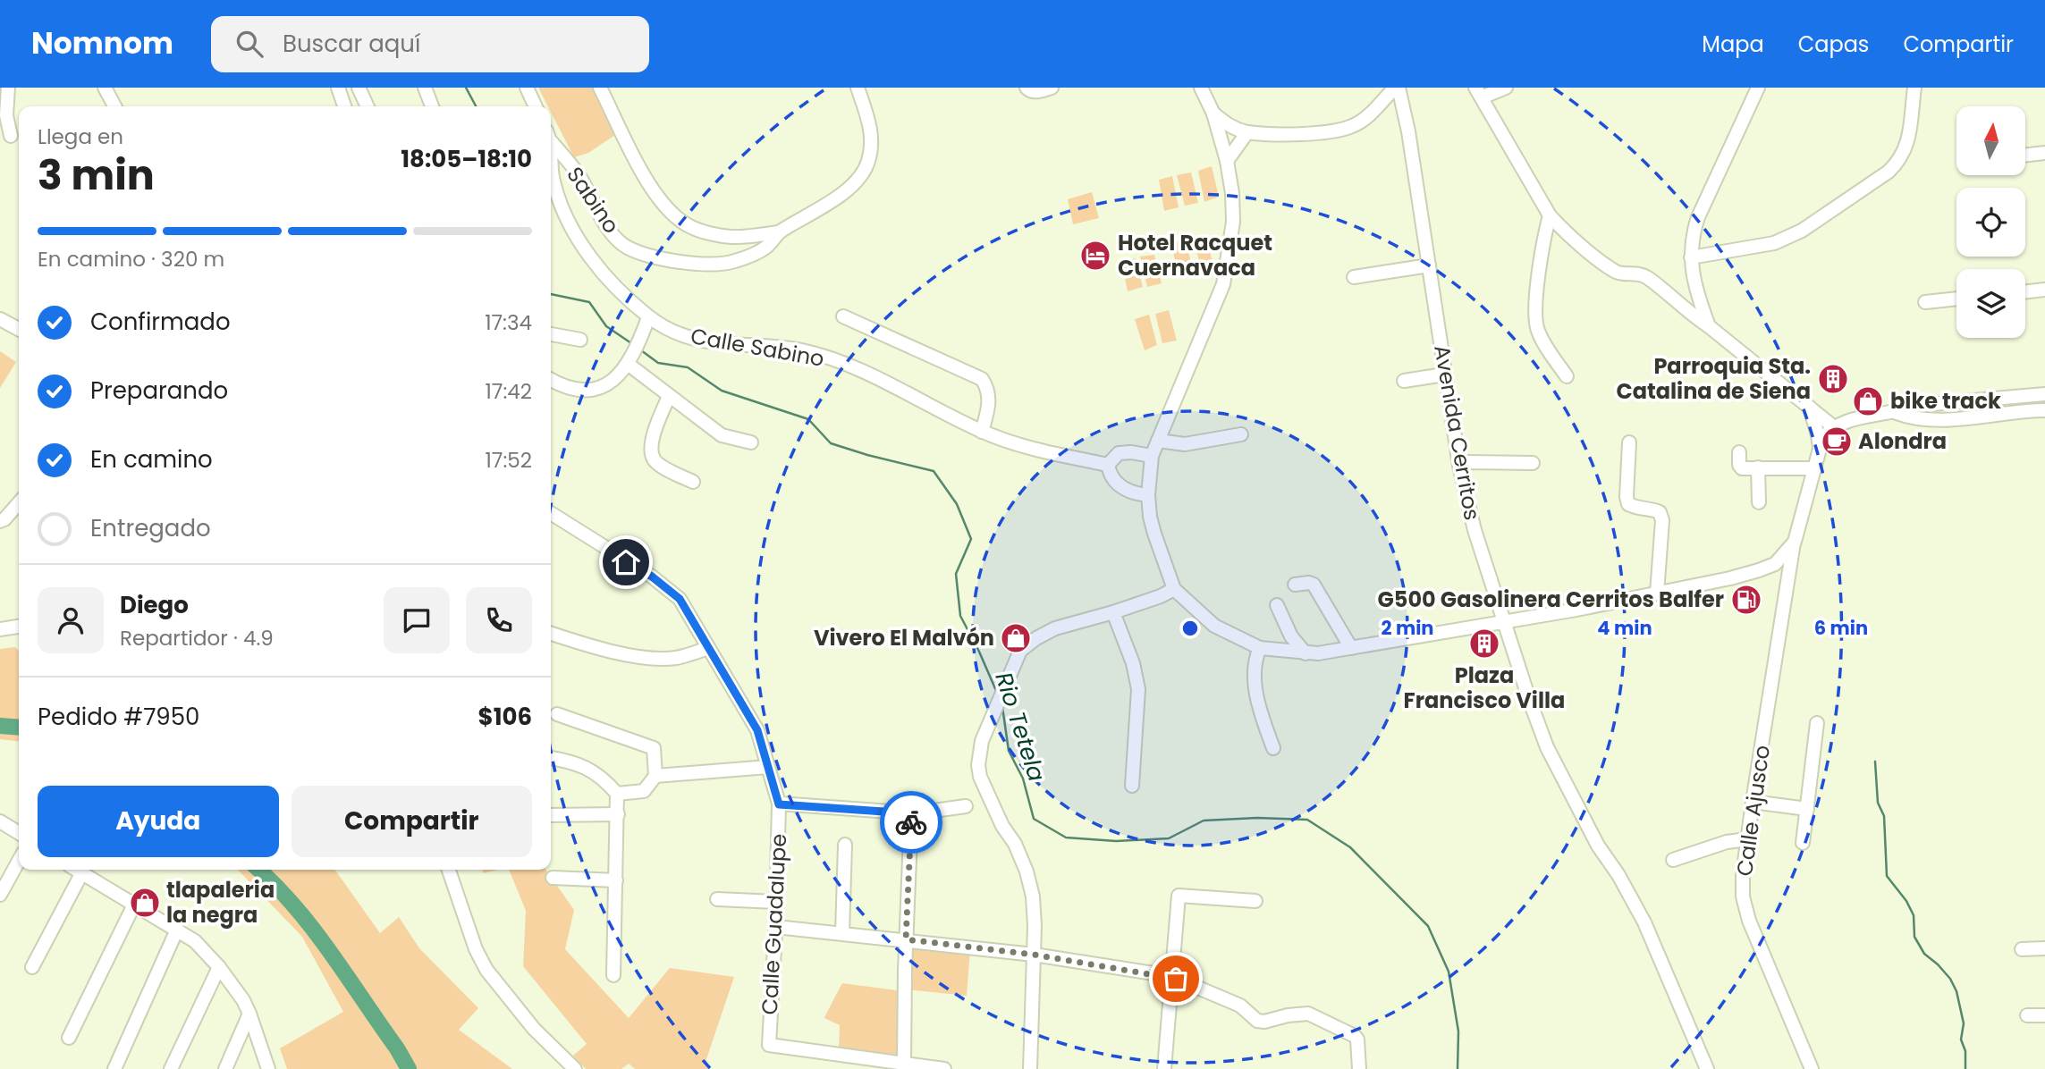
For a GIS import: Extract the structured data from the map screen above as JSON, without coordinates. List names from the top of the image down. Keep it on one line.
{"streets":{"street":["Sabino","Calle Sabino","Avenida Cerritos","Calle Ajusco","Calle Guadalupe"]},"water":["Rio Tetela"],"places":{"hotel":["Hotel Racquet Cuernavaca"],"building":["Parroquia Sta. Catalina de Siena","Plaza Francisco Villa"],"shop":["bike track","Vivero El Malvón","tlapaleria la negra"],"cafe":["Alondra"],"fuel station":["G500 Gasolinera Cerritos Balfer"]},"north":"top","page":{"header":"Nomnom","search":"Buscar aquí","nav":["Mapa","Capas","Compartir"],"heading":["3 min","Llega en","18:05–18:10"],"panel":["Diego","Repartidor · 4.9","Pedido #7950","$106"],"bar":"En camino · 320 m","list":[["Confirmado","17:34"],["Preparando","17:42"],["En camino","17:52"],"Entregado"],"buttons":["Ayuda","Compartir"]},"rings":["2 min","4 min","6 min"]}
